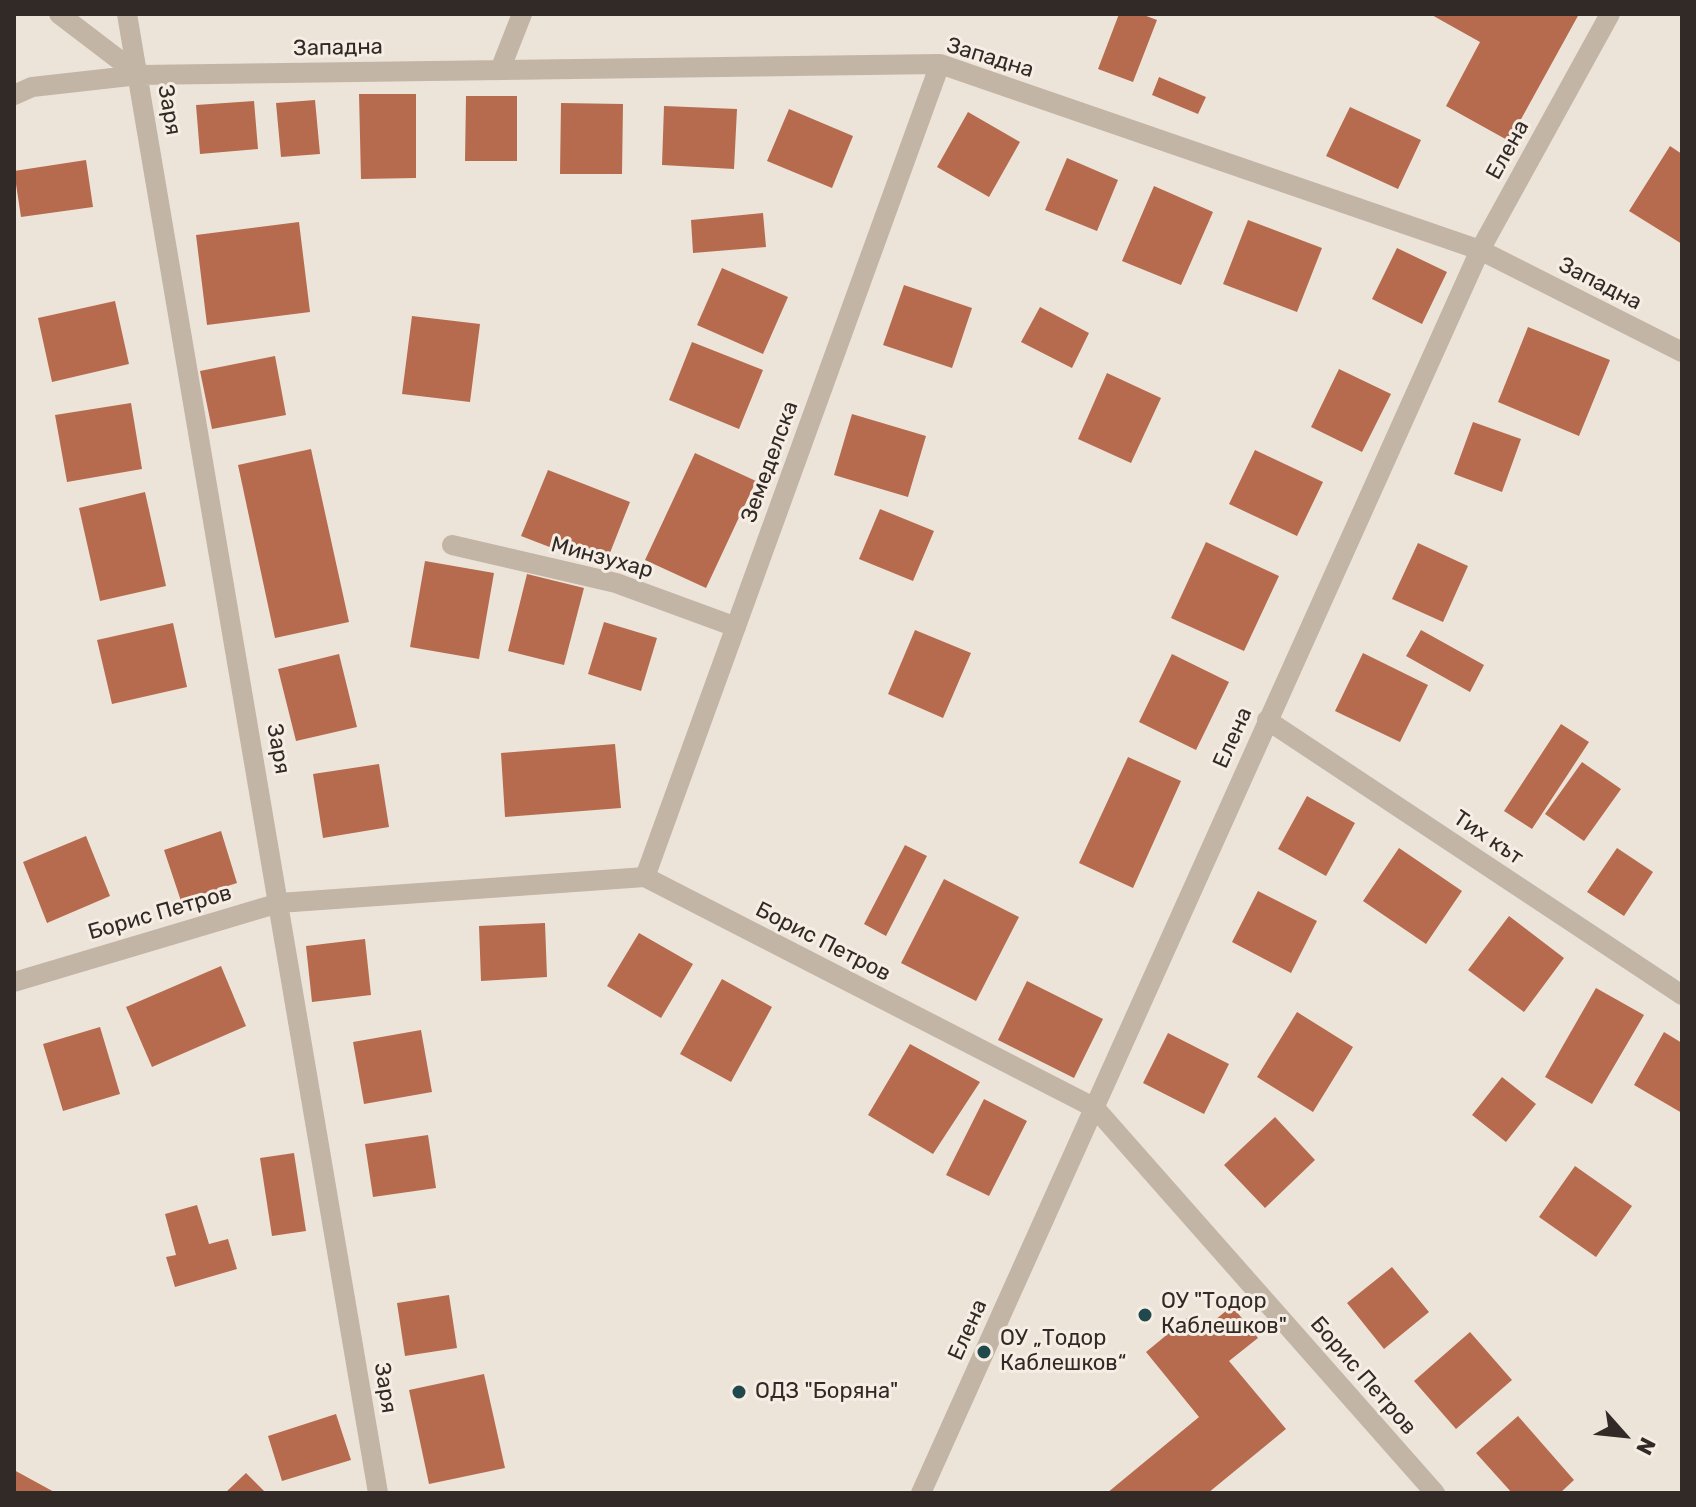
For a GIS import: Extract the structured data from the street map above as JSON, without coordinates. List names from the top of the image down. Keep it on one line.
{"streets":{"street":["Западна","Заря","Елена","Земеделска","Минзухар","Тих кът","Борис Петров"]},"crossings":[["Западна","Заря"],["Западна","Елена"],["Западна","Земеделска"],["Заря","Борис Петров"],["Елена","Тих кът"],["Елена","Борис Петров"],["Земеделска","Минзухар"],["Земеделска","Борис Петров"]],"places":["ОУ \"Тодор Каблешков\"","ОУ „Тодор Каблешков“","ОДЗ \"Боряна\""],"north":"bottom right"}
